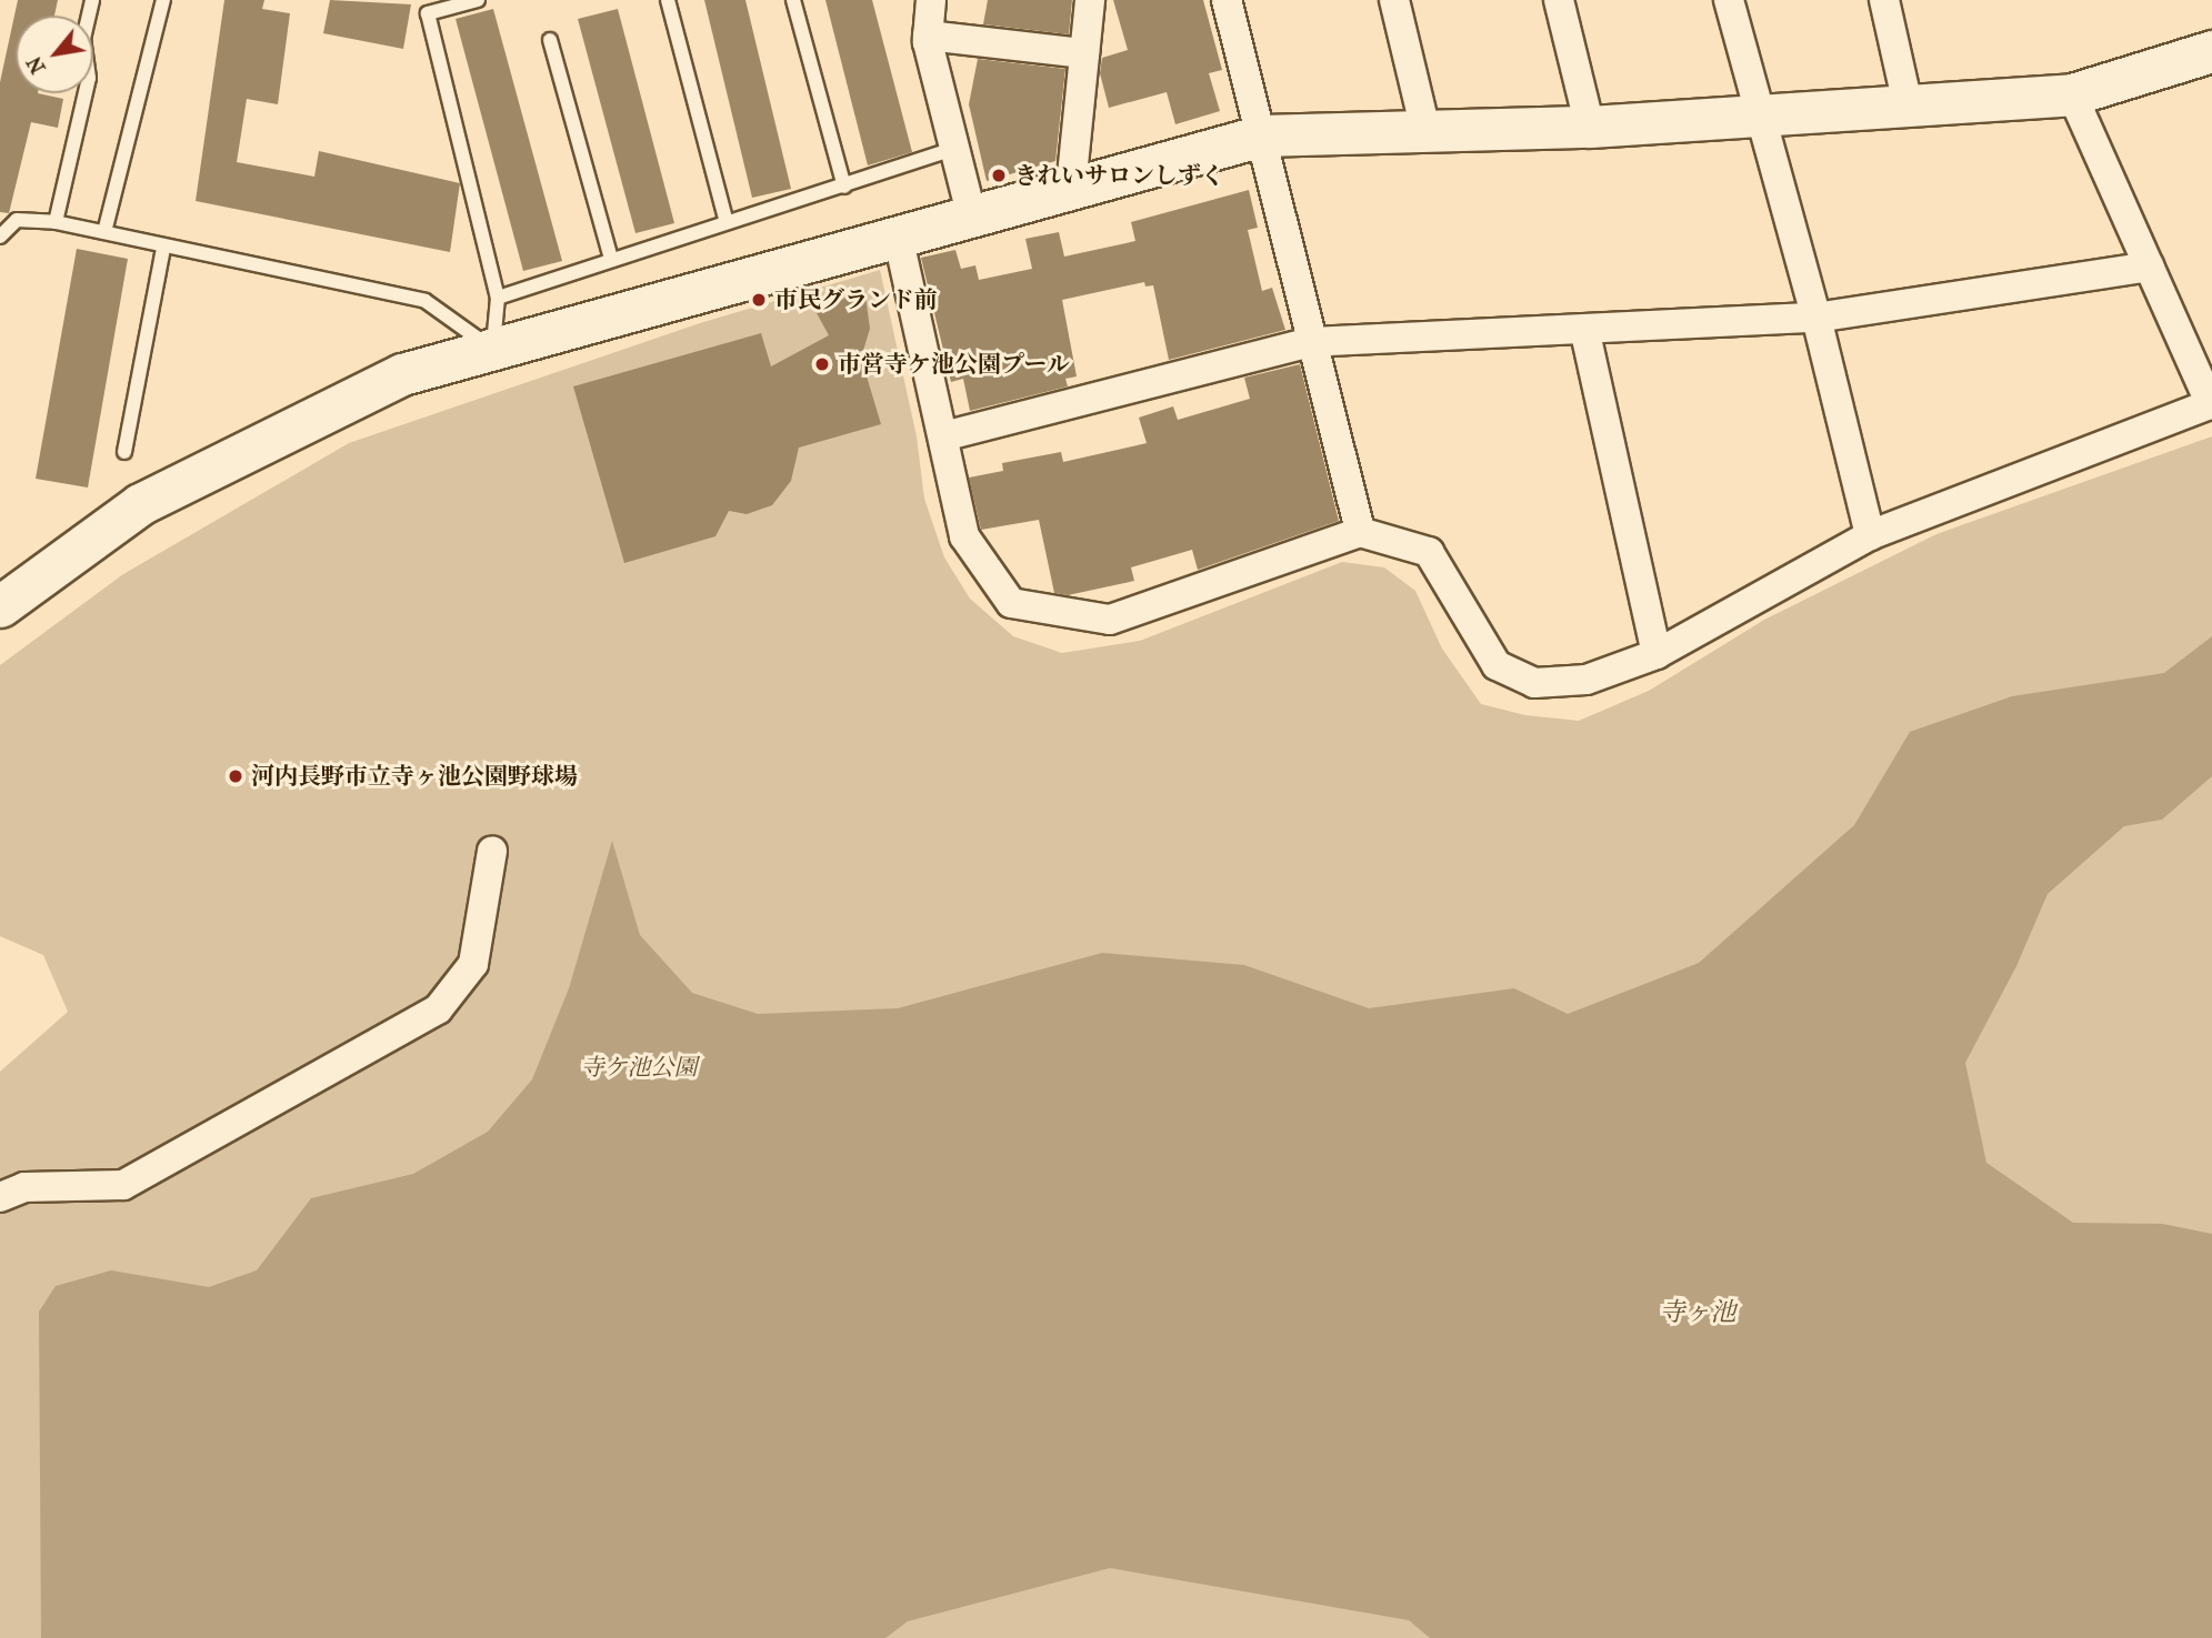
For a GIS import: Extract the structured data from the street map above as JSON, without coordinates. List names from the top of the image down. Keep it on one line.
{"water":["寺ヶ池"],"parks":["寺ケ池公園"],"places":["きれいサロンしずく","市民グランド前","市営寺ケ池公園プール","河内長野市立寺ヶ池公園野球場"],"north":"bottom left"}
